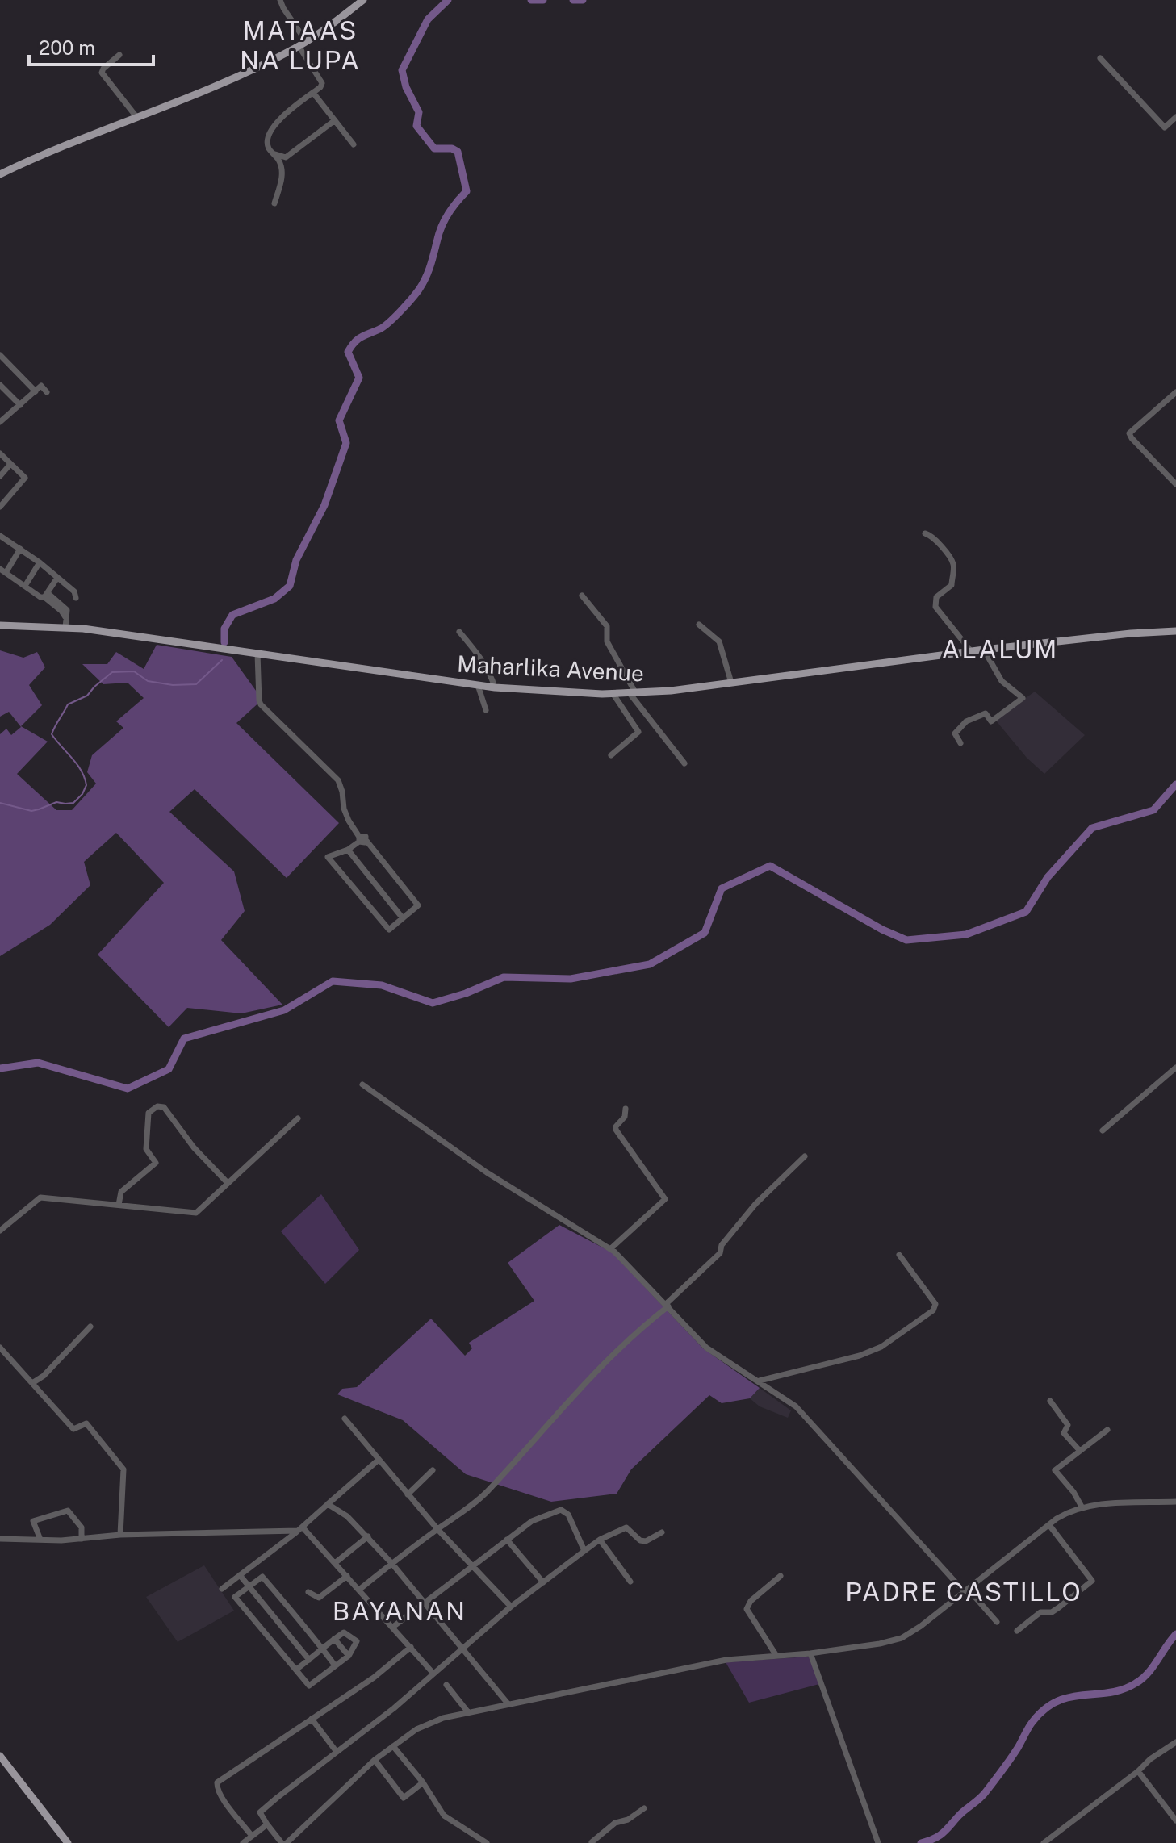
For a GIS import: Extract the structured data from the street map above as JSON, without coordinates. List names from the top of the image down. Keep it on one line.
{"streets":{"main road":["Maharlika Avenue"]},"districts":["MATAAS NA LUPA","ALALUM","PADRE CASTILLO","BAYANAN"],"scale_bar":"200 m"}
